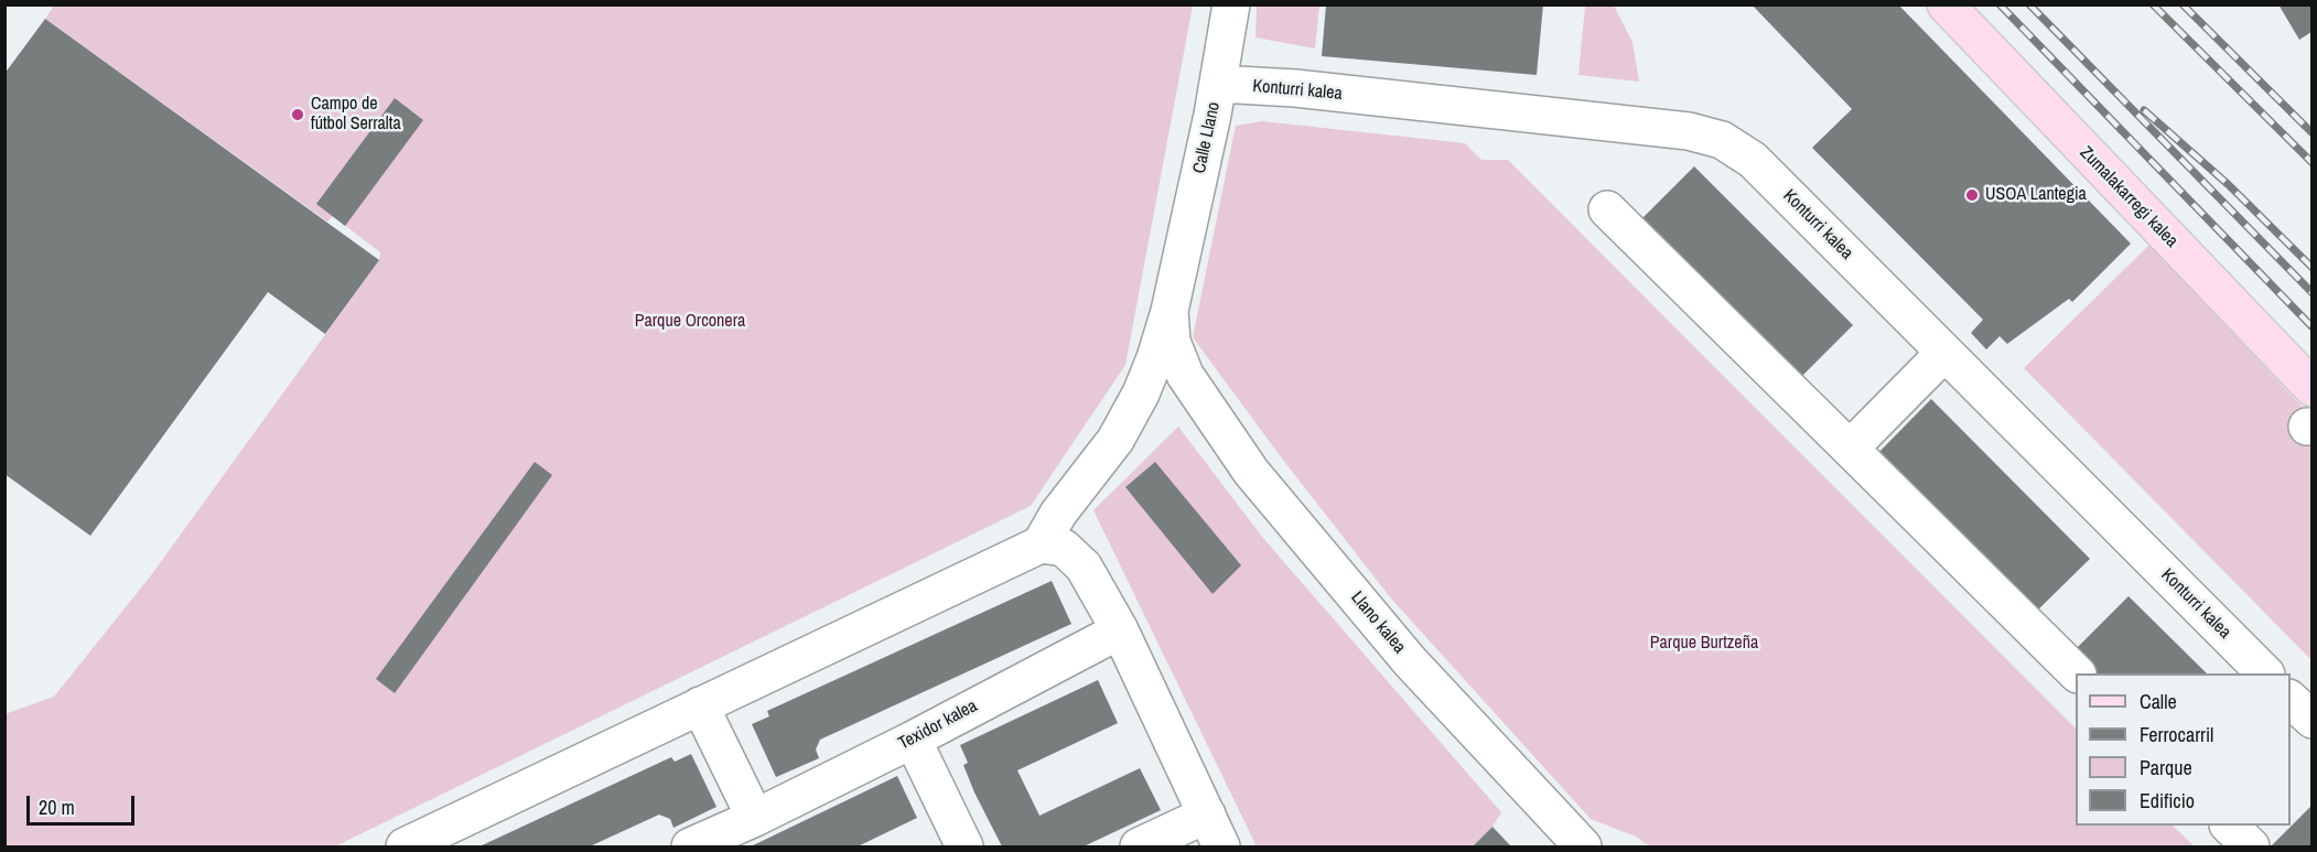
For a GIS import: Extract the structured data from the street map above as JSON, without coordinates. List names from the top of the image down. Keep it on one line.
{"streets":{"main road":["Zumalakarregi kalea"],"street":["Konturri kalea","Calle Llano","Llano kalea","Texidor kalea"]},"crossings":[["Konturri kalea","Calle Llano"],["Calle Llano","Llano kalea"]],"parks":["Parque Orconera","Parque Burtzeña"],"places":["Campo de fútbol Serralta","USOA Lantegia"],"legend":["Calle","Ferrocarril","Parque","Edificio"],"scale_bar":"20 m"}
